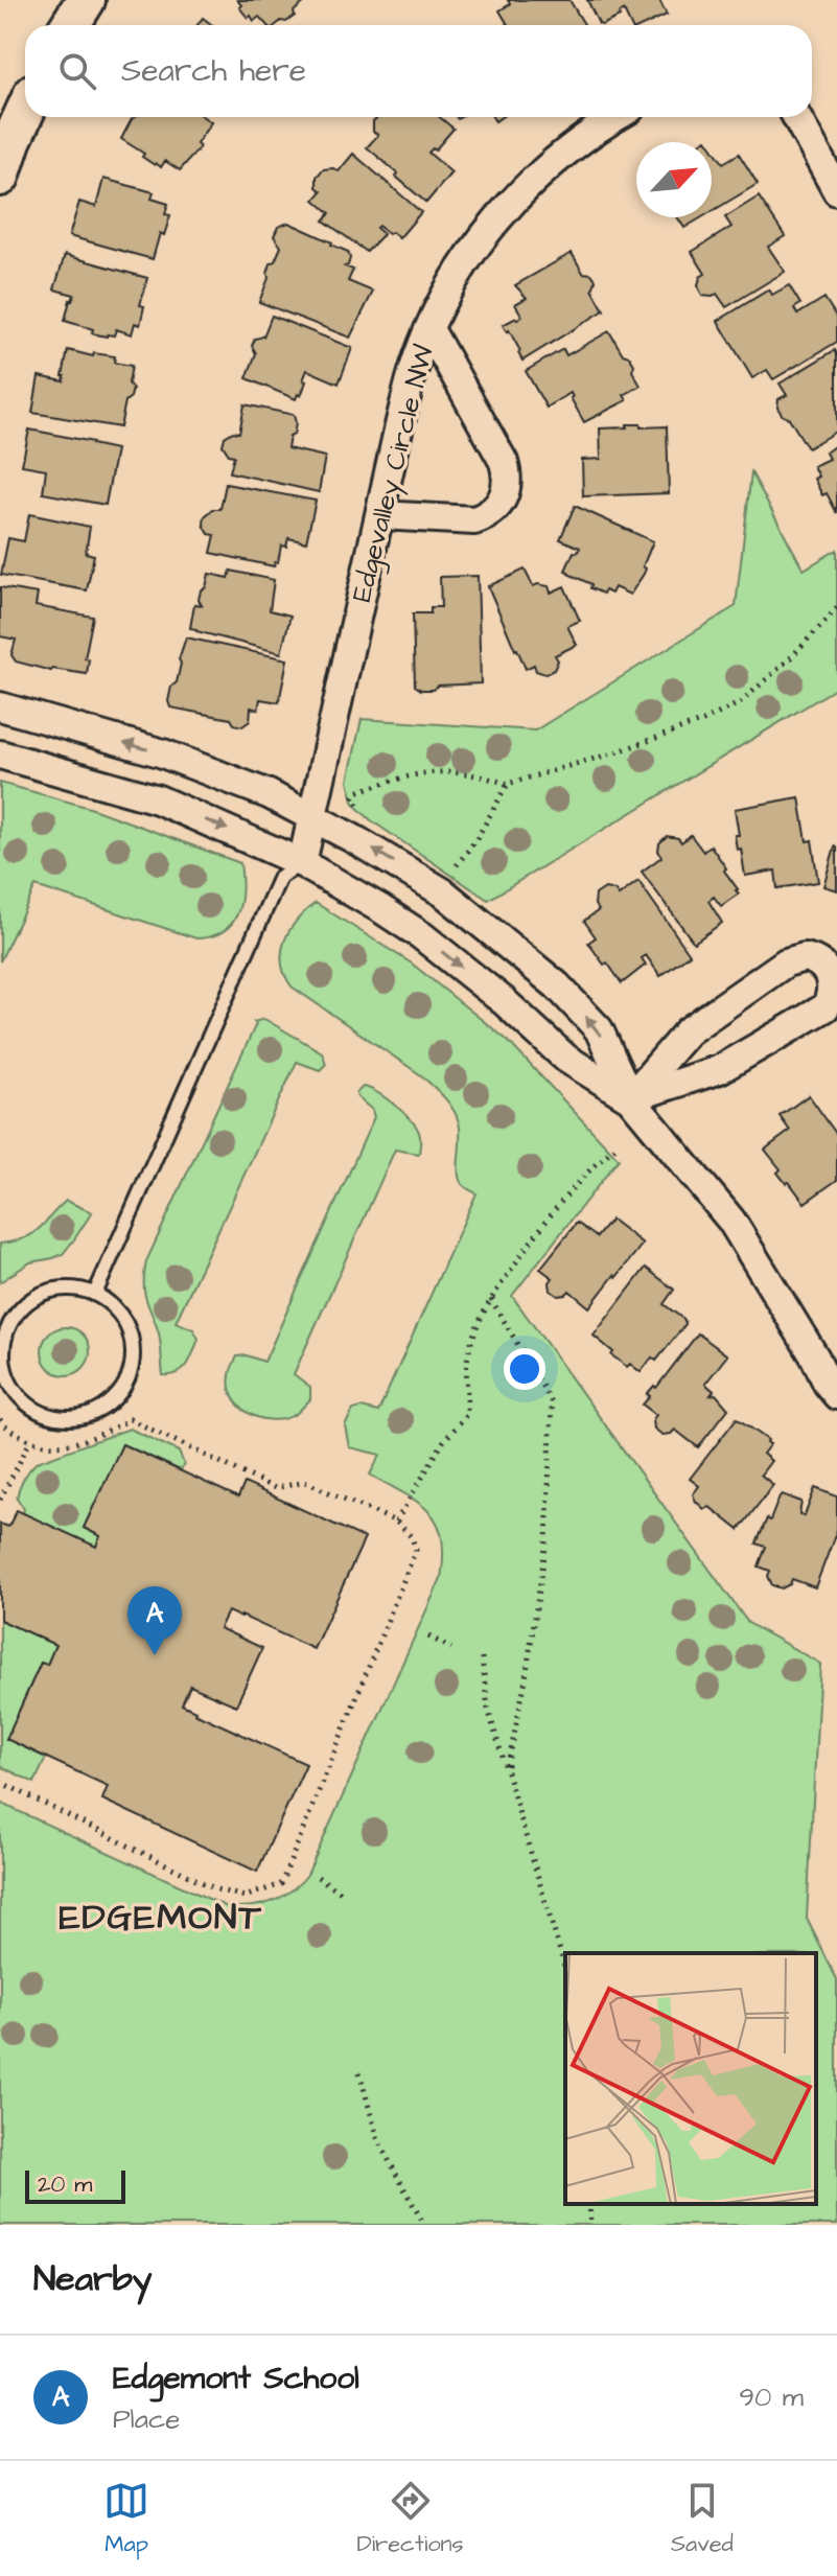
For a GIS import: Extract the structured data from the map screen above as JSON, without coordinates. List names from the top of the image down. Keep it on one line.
{"streets":{"street":["Edgevalley Circle NW"]},"districts":["EDGEMONT"],"scale_bar":"20 m","north":"top right","page":{"search":"Search here","pins":"A","scale":"20 m","heading":"Nearby","list":[{"mark":"A","name":"Edgemont School","note":"Place","value":"90 m"}],"nav":["Map","Directions","Saved"]}}
